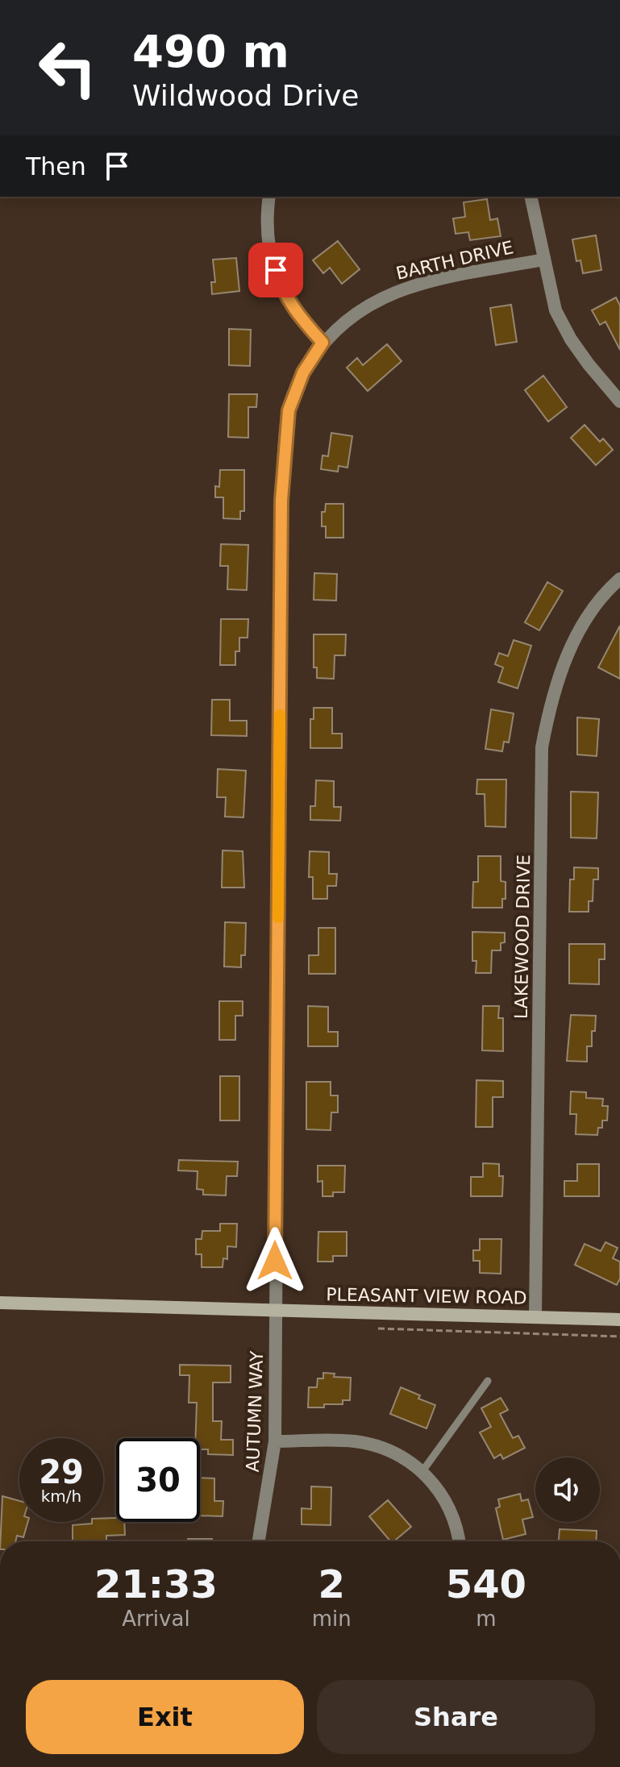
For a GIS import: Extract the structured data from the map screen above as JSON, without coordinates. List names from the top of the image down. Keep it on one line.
{"streets":{"main road":["PLEASANT VIEW ROAD"],"street":["BARTH DRIVE","LAKEWOOD DRIVE","AUTUMN WAY"]},"crossings":[["BARTH DRIVE","PLEASANT VIEW ROAD"],["BARTH DRIVE","AUTUMN WAY"],["LAKEWOOD DRIVE","PLEASANT VIEW ROAD"],["PLEASANT VIEW ROAD","AUTUMN WAY"]],"page":{"turn":["490 m","Wildwood Drive"],"then":"Then","speed":"29 km/h","limit":"30","eta":["21:33","Arrival","2","min","540","m"],"buttons":["Exit","Share"]}}
